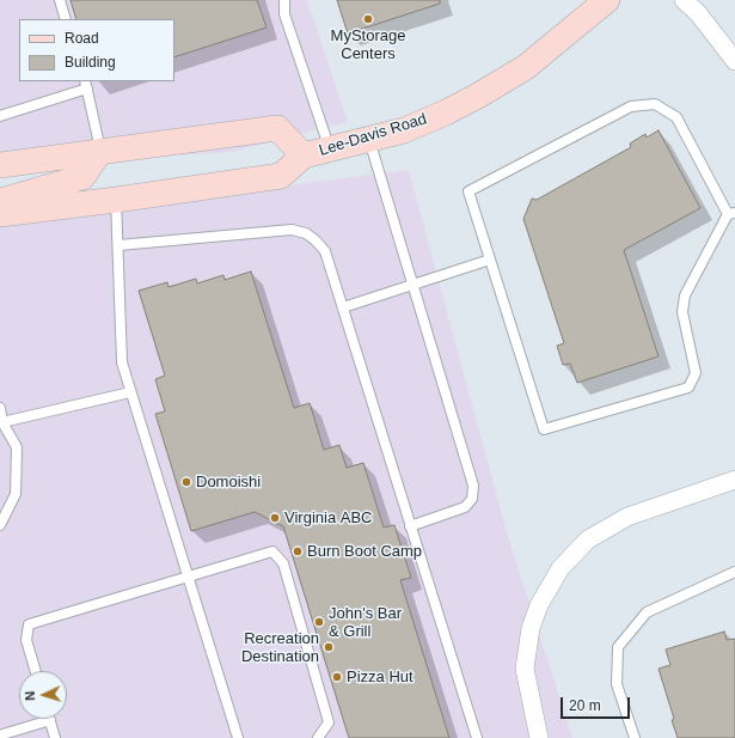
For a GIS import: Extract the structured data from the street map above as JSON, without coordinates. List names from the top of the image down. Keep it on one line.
{"streets":{"main road":["Lee-Davis Road"]},"places":["MyStorage Centers","Domoishi","Virginia ABC","Burn Boot Camp","John's Bar & Grill","Recreation Destination","Pizza Hut"],"legend":["Road","Building"],"scale_bar":"20 m","north":"left"}
